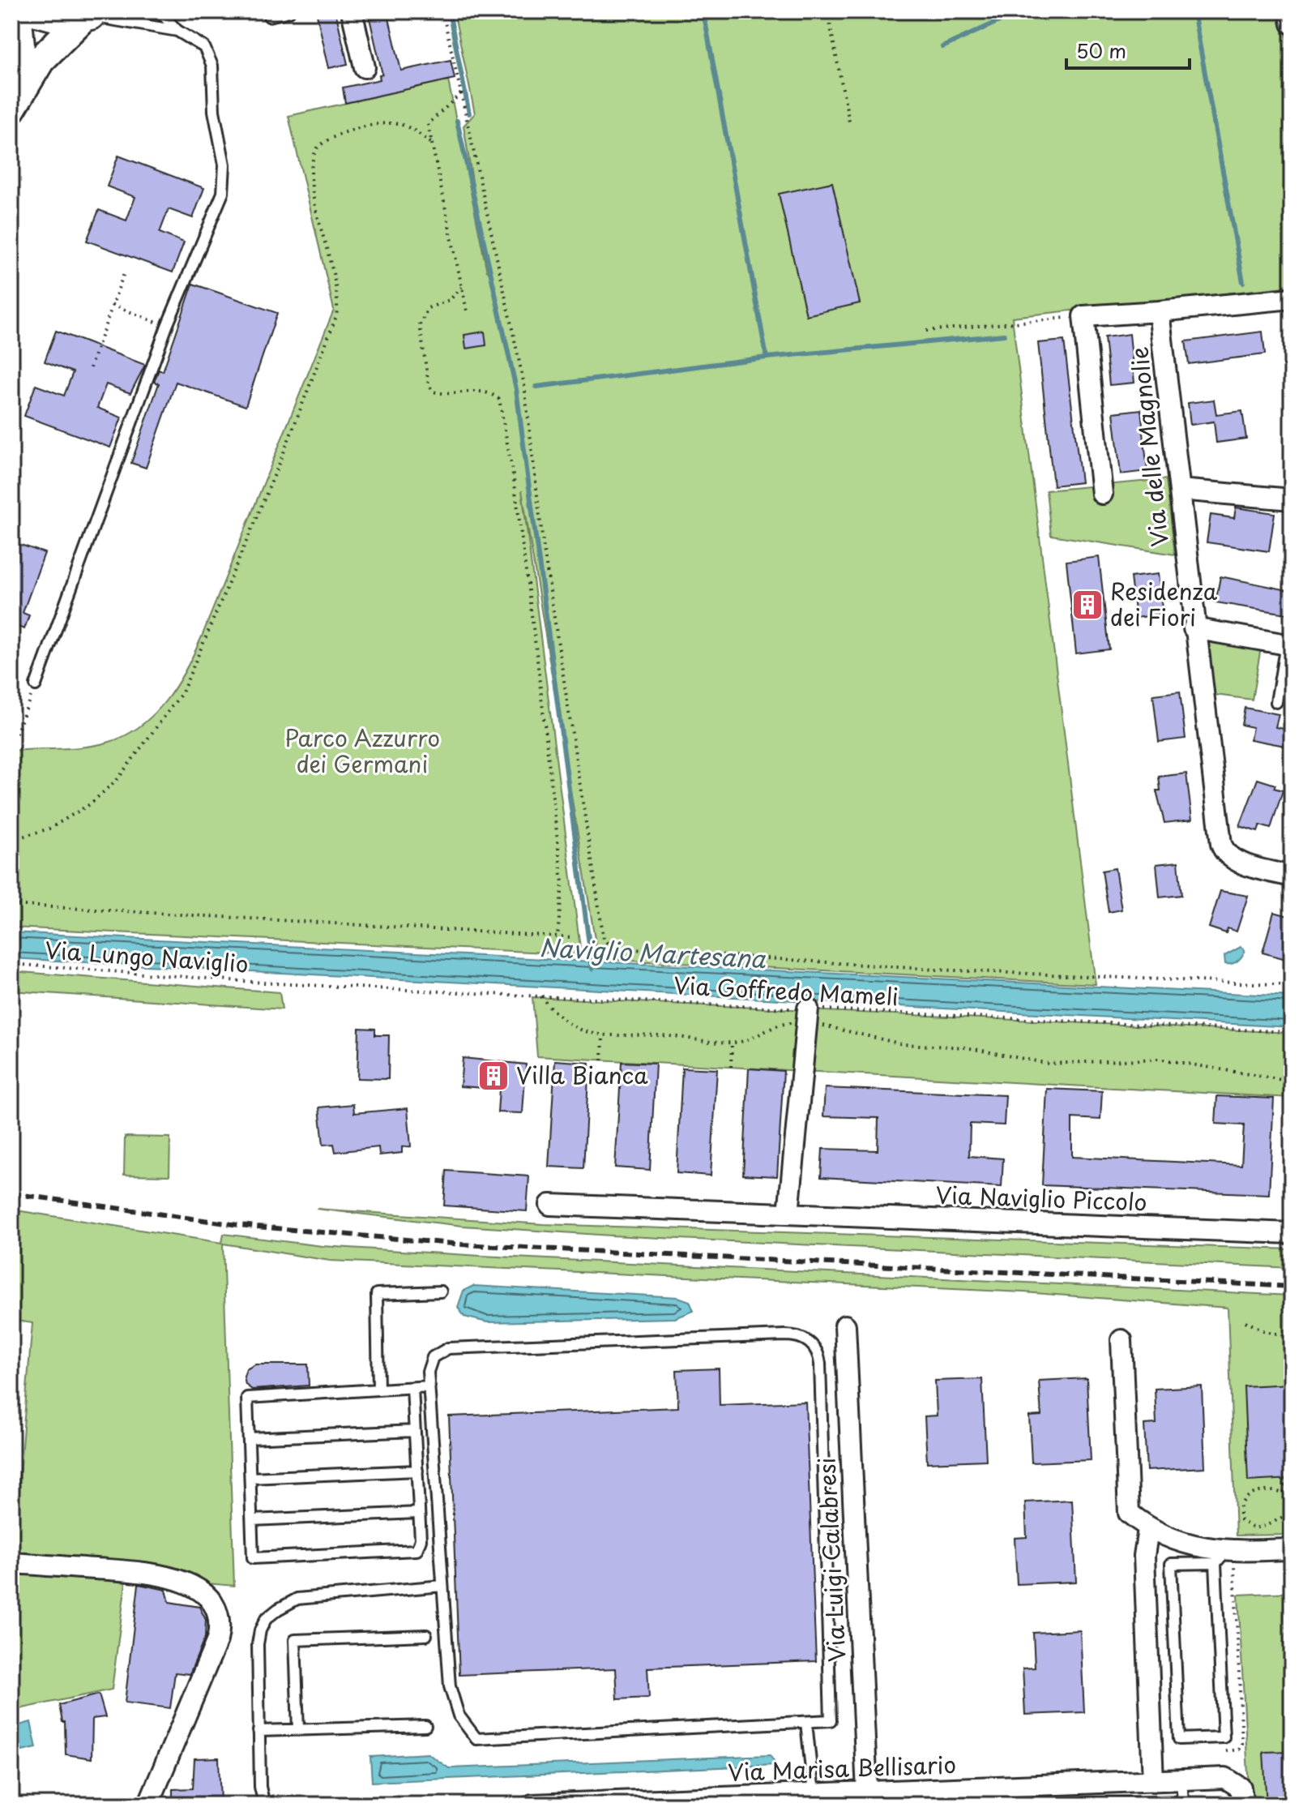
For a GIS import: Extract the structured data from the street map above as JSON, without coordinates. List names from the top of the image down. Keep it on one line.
{"streets":{"street":["Via delle Magnolie","Via Naviglio Piccolo","Via Luigi Calabresi","Via Marisa Bellisario"],"path":["Via Lungo Naviglio","Via Goffredo Mameli"]},"crossings":[["Via Lungo Naviglio","Via Goffredo Mameli"],["Via Luigi Calabresi","Via Marisa Bellisario"]],"water":["Naviglio Martesana"],"parks":["Parco Azzurro dei Germani"],"places":{"building":["Residenza dei Fiori","Villa Bianca"]},"scale_bar":"50 m"}
